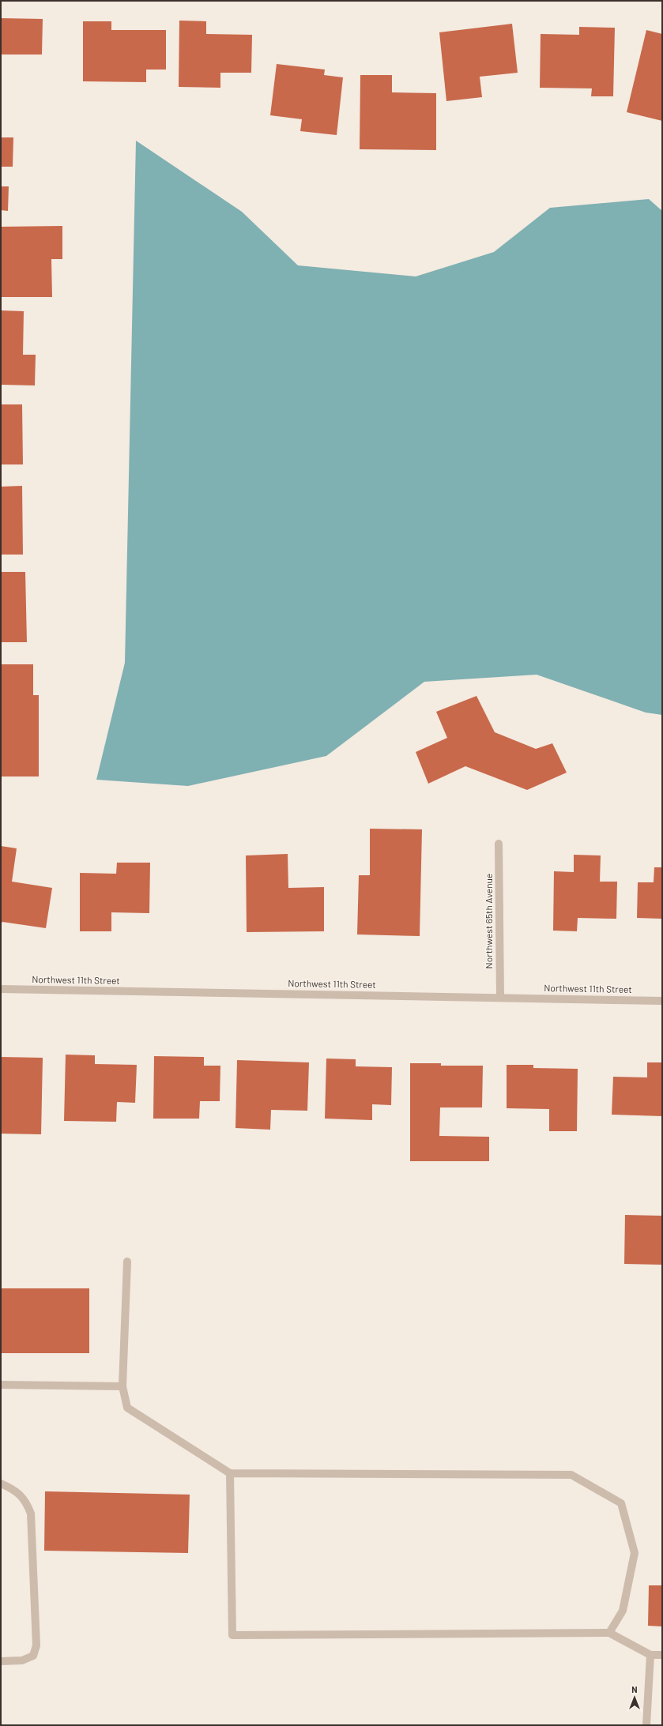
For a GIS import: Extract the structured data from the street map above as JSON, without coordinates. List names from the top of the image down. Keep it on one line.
{"streets":{"street":["Northwest 65th Avenue","Northwest 11th Street"]},"crossings":[["Northwest 65th Avenue","Northwest 11th Street"]],"north":"top"}
